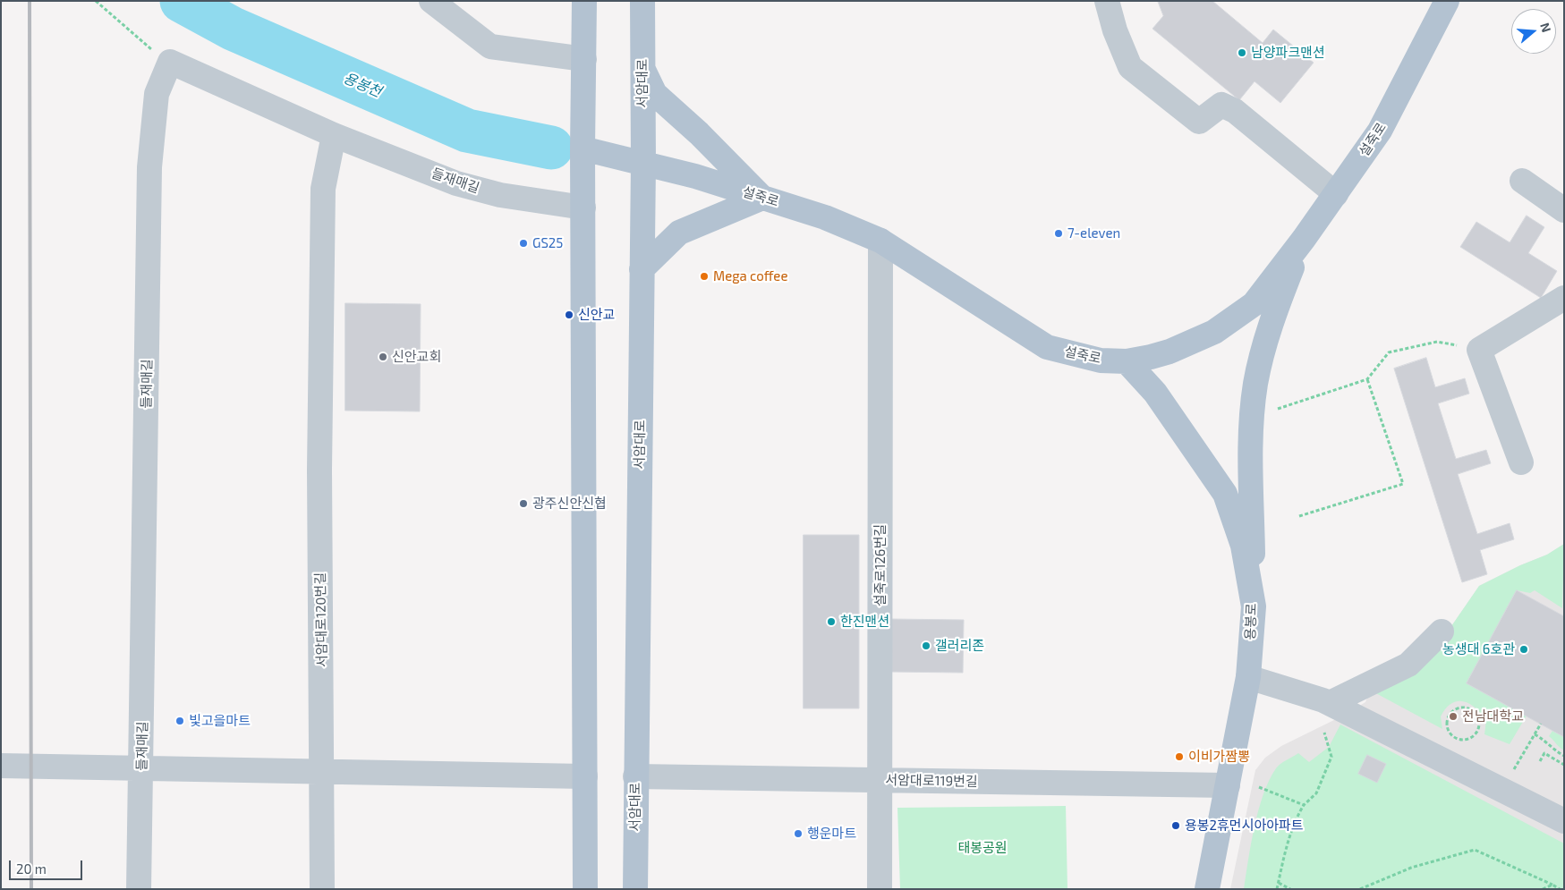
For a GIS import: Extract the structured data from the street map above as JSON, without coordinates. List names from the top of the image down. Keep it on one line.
{"streets":{"main road":["서암대로","설죽로","용봉로"],"street":["들재매길","설죽로126번길","서암대로120번길","서암대로119번길"]},"crossings":[["서암대로","설죽로"],["서암대로","서암대로119번길"],["설죽로","설죽로126번길"],["설죽로","용봉로"],["들재매길","서암대로120번길"],["설죽로126번길","서암대로119번길"],["용봉로","서암대로119번길"]],"water":["용봉천"],"parks":["태봉공원"],"places":["남양파크맨션","7-eleven","GS25","Mega coffee","신안교","신안교회","광주신안신협","한진맨션","갤러리존","농생대 6호관","전남대학교","빛고을마트","이비가짬뽕","용봉2휴먼시아아파트","행운마트"],"scale_bar":"20 m","north":"right"}
